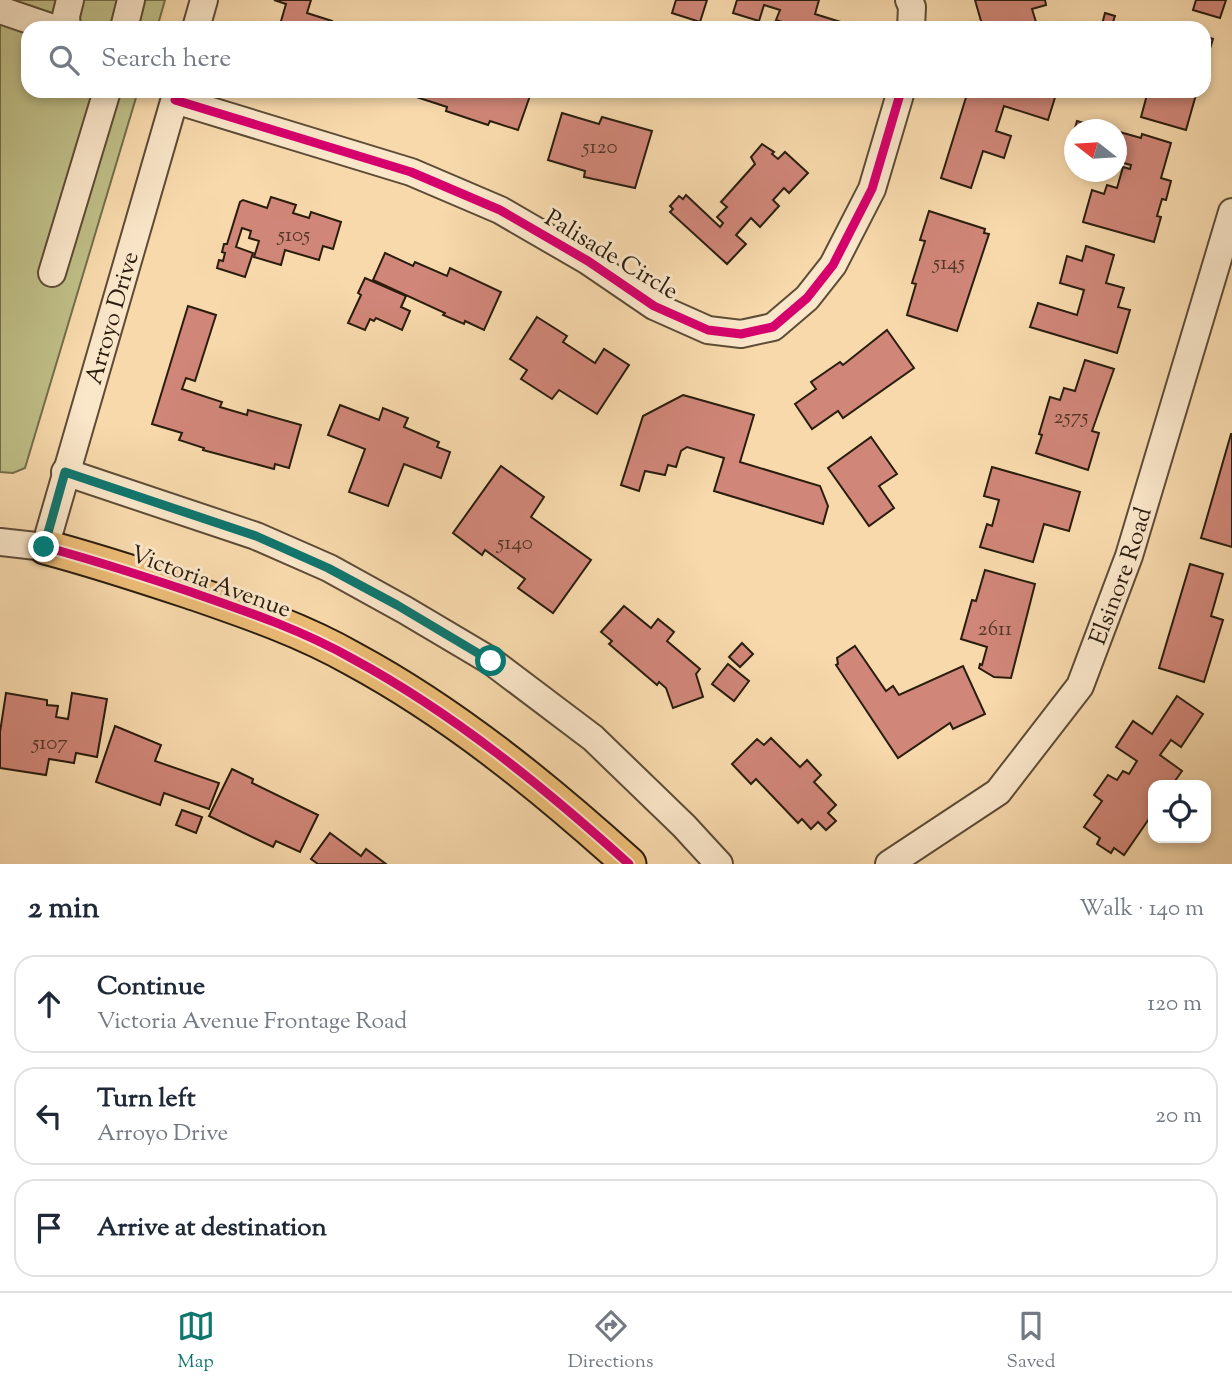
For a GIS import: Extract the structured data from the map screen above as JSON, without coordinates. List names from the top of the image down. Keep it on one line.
{"streets":{"main road":["Victoria Avenue"],"street":["Palisade Circle","Arroyo Drive","Elsinore Road"]},"crossings":[["Arroyo Drive","Victoria Avenue"]],"house_numbers":["5120","5105","5145","2575","5140","2611","5107"],"north":"left","page":{"search":"Search here","heading":["2 min","Walk · 140 m"],"list":[["Continue","Victoria Avenue Frontage Road","120 m"],["Turn left","Arroyo Drive","20 m"],"Arrive at destination"],"nav":["Map","Directions","Saved"]}}
